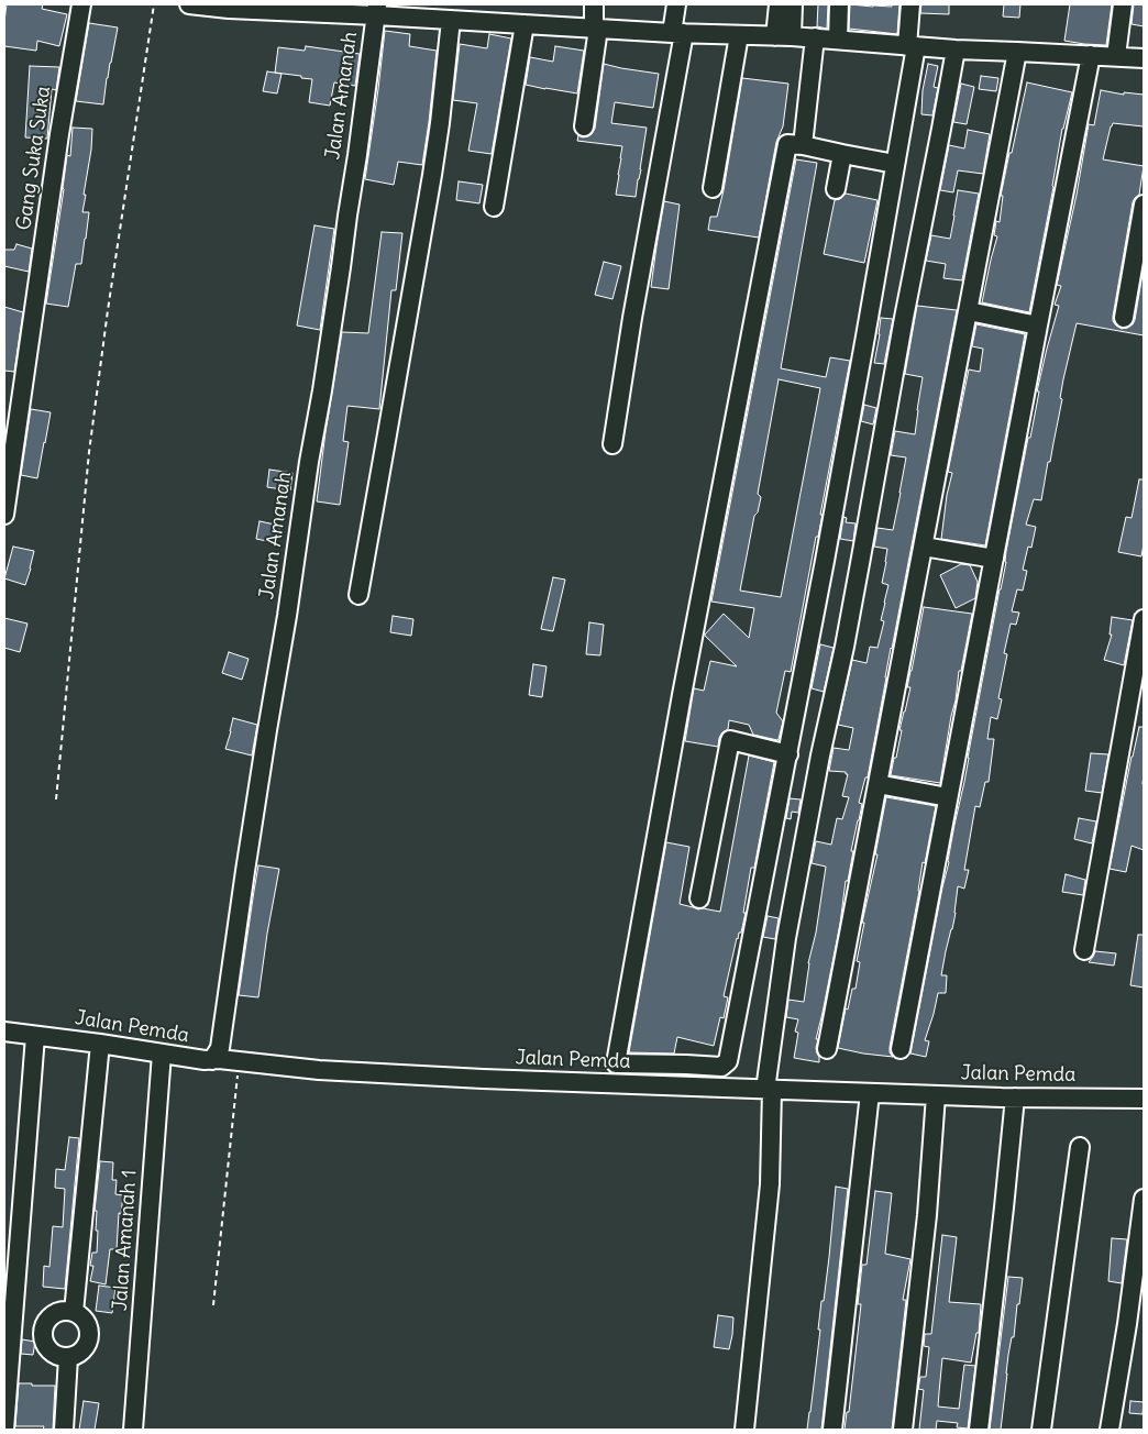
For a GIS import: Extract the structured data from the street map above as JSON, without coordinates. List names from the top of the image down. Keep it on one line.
{"streets":{"street":["Jalan Amanah","Gang Suka Suka","Jalan Pemda","Jalan Amanah 1"]},"crossings":[["Jalan Amanah","Jalan Pemda"],["Jalan Pemda","Jalan Amanah 1"]]}
